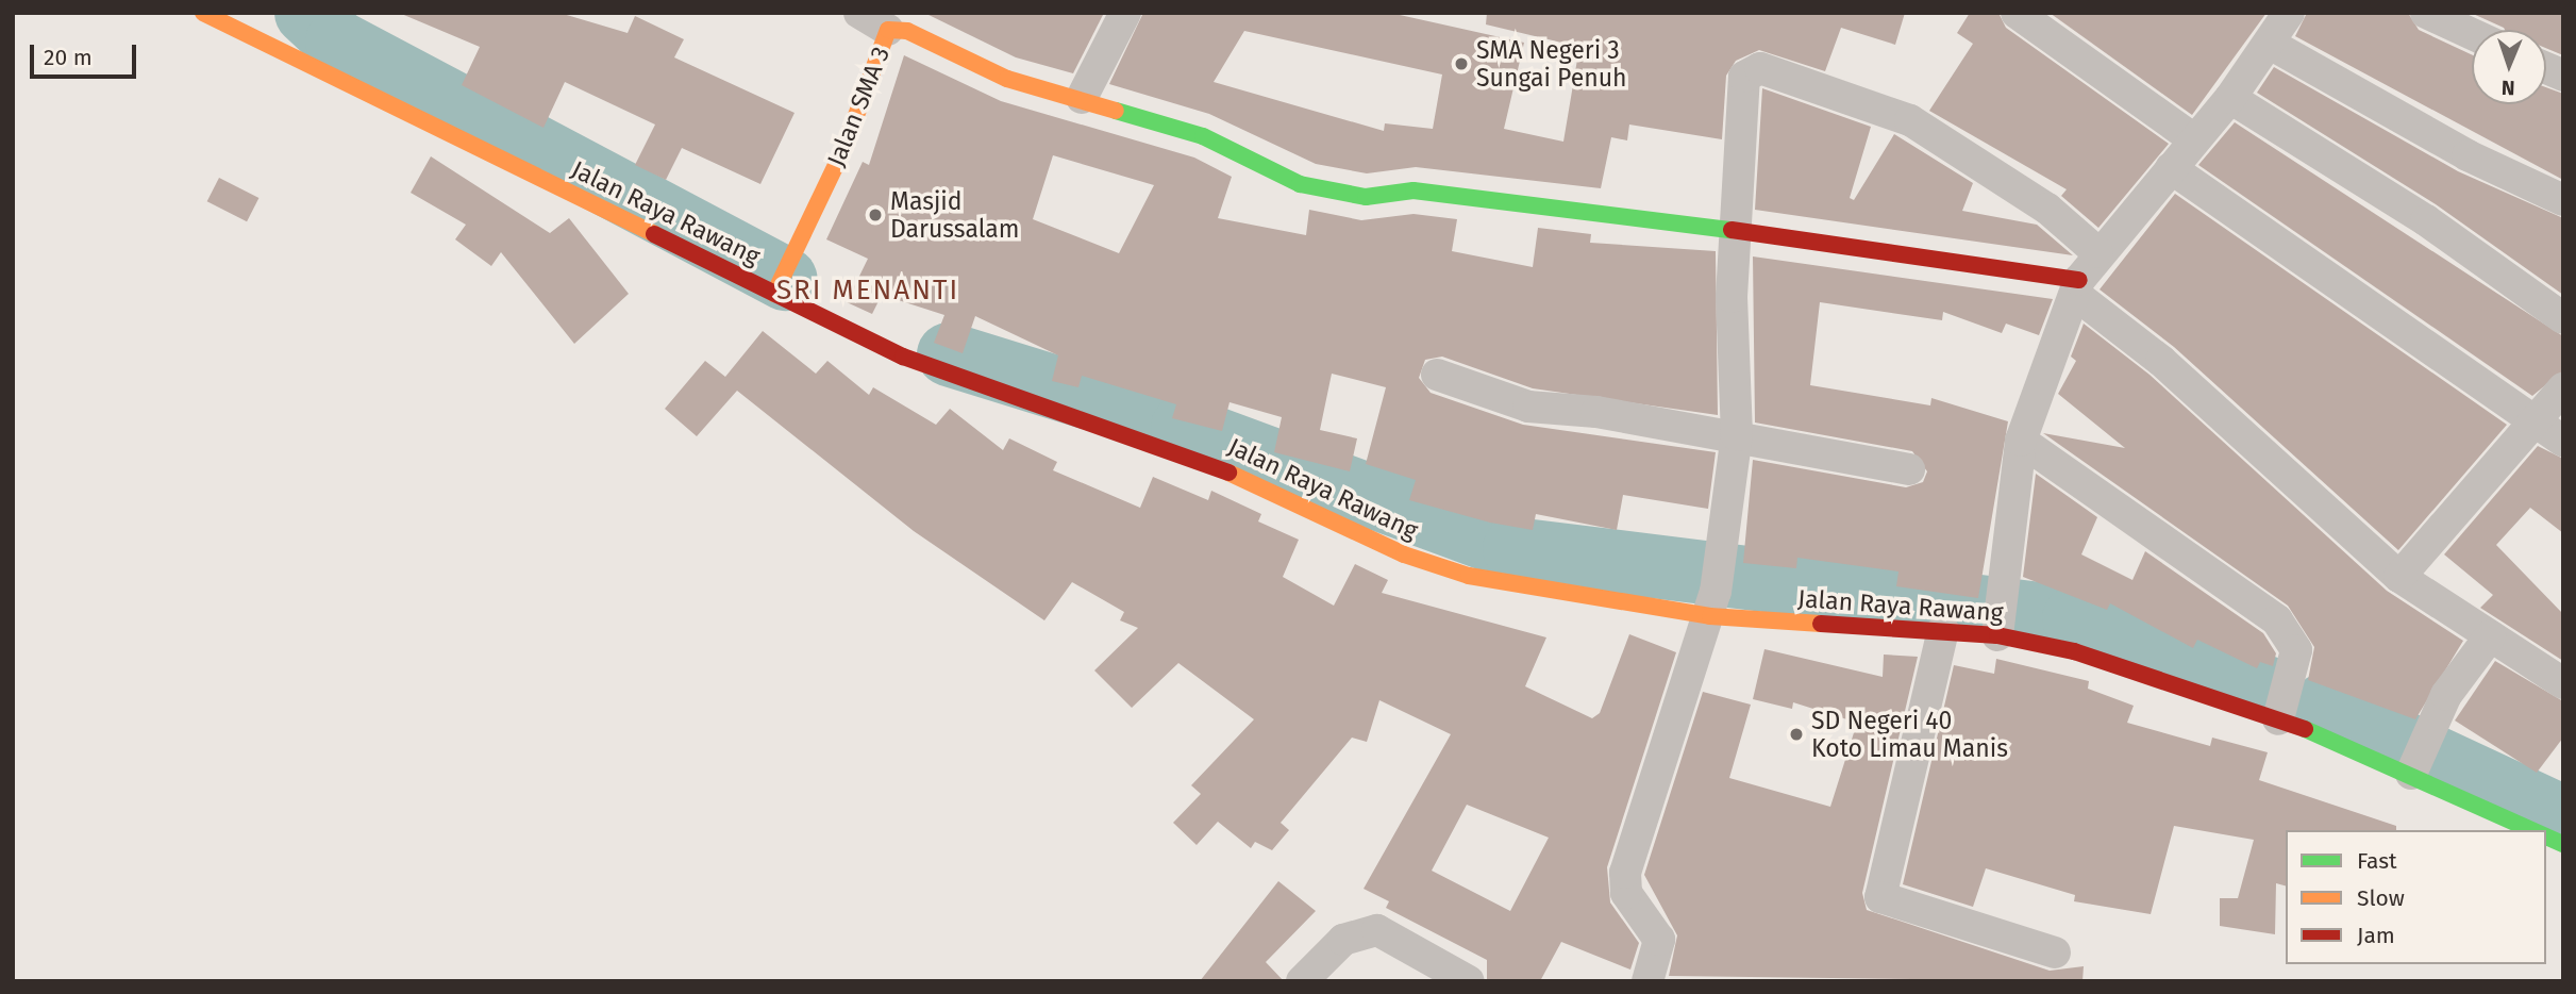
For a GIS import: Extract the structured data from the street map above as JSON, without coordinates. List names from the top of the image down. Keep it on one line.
{"streets":{"main road":["Jalan SMA 3","Jalan Raya Rawang"]},"crossings":[["Jalan SMA 3","Jalan Raya Rawang"]],"districts":["SRI MENANTI"],"places":["SMA Negeri 3 Sungai Penuh","Masjid Darussalam","SD Negeri 40 Koto Limau Manis"],"legend":["Fast","Slow","Jam"],"scale_bar":"20 m","north":"bottom"}
